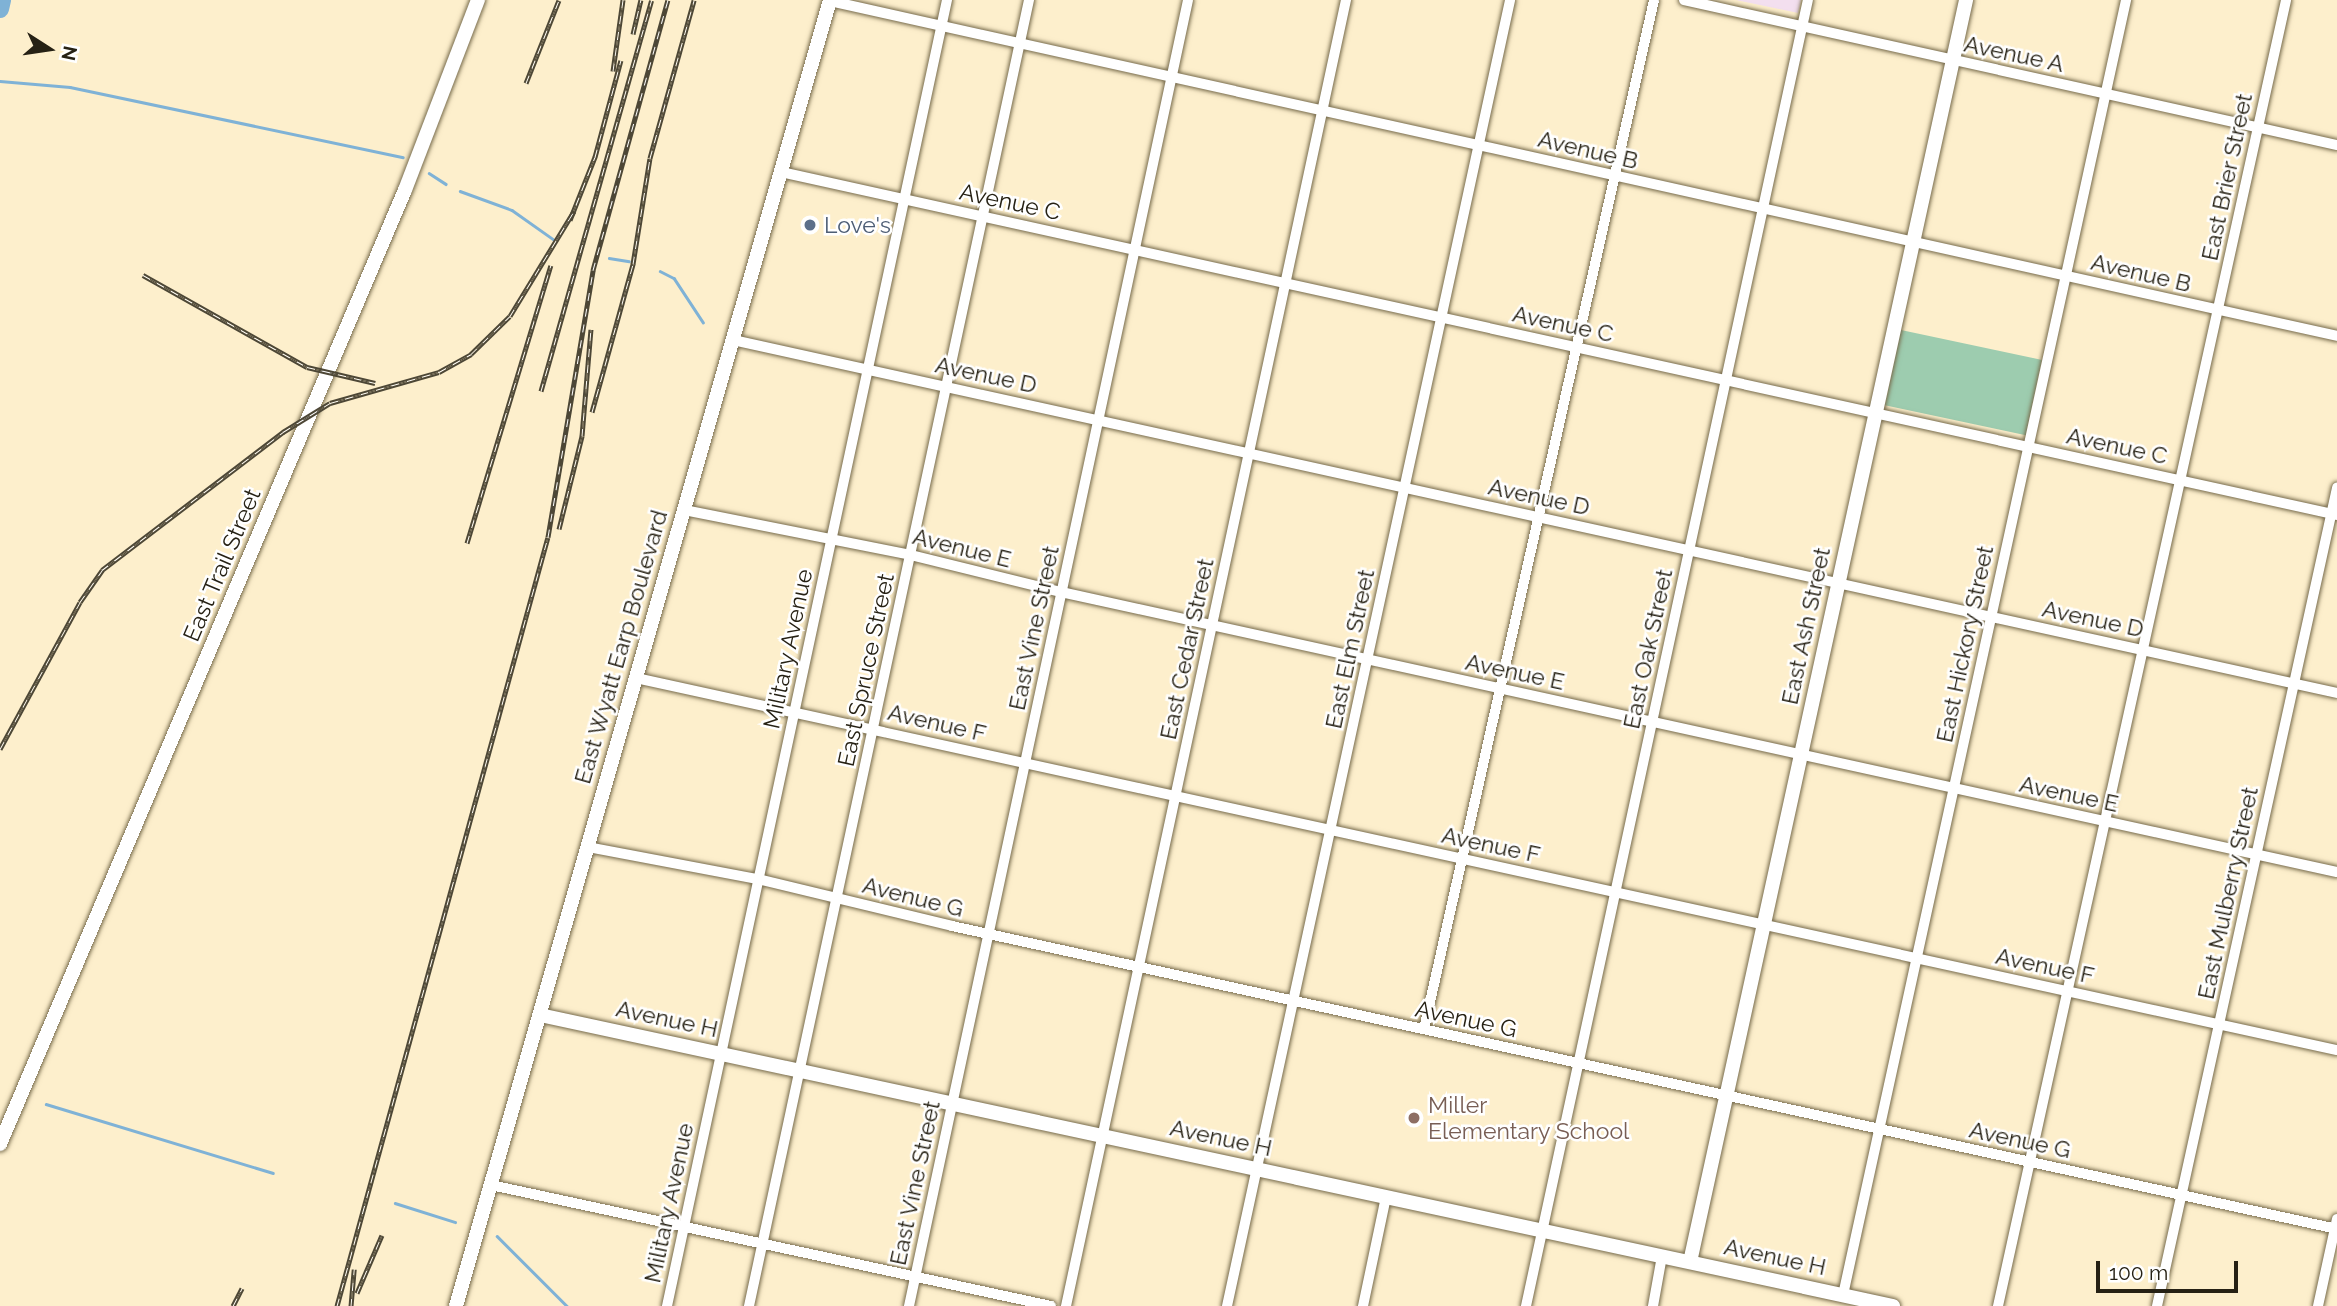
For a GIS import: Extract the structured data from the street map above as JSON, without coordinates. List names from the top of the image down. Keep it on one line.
{"streets":{"street":["Avenue A","Avenue B","East Brier Street","Avenue C","Avenue D","Avenue E","East Trail Street","East Ash Street","East Vine Street","East Hickory Street","East Wyatt Earp Boulevard","Military Avenue","East Cedar Street","East Elm Street","East Oak Street","East Spruce Street","Avenue F","East Mulberry Street","Avenue G","Avenue H"]},"crossings":[["Avenue A","East Brier Street"],["Avenue A","East Ash Street"],["Avenue A","East Hickory Street"],["Avenue A","East Oak Street"],["Avenue B","East Brier Street"],["Avenue B","East Ash Street"],["Avenue B","East Vine Street"],["Avenue B","East Hickory Street"],["Avenue B","East Wyatt Earp Boulevard"],["Avenue B","Military Avenue"],["Avenue B","East Cedar Street"],["Avenue B","East Elm Street"],["Avenue B","East Oak Street"],["Avenue B","East Spruce Street"],["East Brier Street","Avenue C"],["East Brier Street","Avenue D"],["East Brier Street","Avenue E"],["East Brier Street","Avenue F"],["East Brier Street","Avenue G"],["Avenue C","East Ash Street"],["Avenue C","East Vine Street"],["Avenue C","East Hickory Street"],["Avenue C","East Wyatt Earp Boulevard"],["Avenue C","Military Avenue"],["Avenue C","East Cedar Street"],["Avenue C","East Elm Street"],["Avenue C","East Oak Street"],["Avenue C","East Spruce Street"],["Avenue C","East Mulberry Street"],["Avenue D","East Ash Street"],["Avenue D","East Vine Street"],["Avenue D","East Hickory Street"],["Avenue D","East Wyatt Earp Boulevard"],["Avenue D","Military Avenue"],["Avenue D","East Cedar Street"],["Avenue D","East Elm Street"],["Avenue D","East Oak Street"],["Avenue D","East Spruce Street"],["Avenue D","East Mulberry Street"],["Avenue E","East Ash Street"],["Avenue E","East Vine Street"],["Avenue E","East Hickory Street"],["Avenue E","East Wyatt Earp Boulevard"],["Avenue E","Military Avenue"],["Avenue E","East Cedar Street"],["Avenue E","East Elm Street"],["Avenue E","East Oak Street"],["Avenue E","East Spruce Street"],["Avenue E","East Mulberry Street"],["East Ash Street","Avenue F"],["East Ash Street","Avenue G"],["East Ash Street","Avenue H"],["East Vine Street","Avenue F"],["East Vine Street","Avenue G"],["East Vine Street","Avenue H"],["East Hickory Street","Avenue F"],["East Hickory Street","Avenue G"],["East Hickory Street","Avenue H"],["East Wyatt Earp Boulevard","Avenue F"],["East Wyatt Earp Boulevard","Avenue G"],["East Wyatt Earp Boulevard","Avenue H"],["Military Avenue","Avenue F"],["Military Avenue","Avenue G"],["Military Avenue","Avenue H"],["East Cedar Street","Avenue F"],["East Cedar Street","Avenue G"],["East Cedar Street","Avenue H"],["East Elm Street","Avenue F"],["East Elm Street","Avenue G"],["East Elm Street","Avenue H"],["East Oak Street","Avenue F"],["East Oak Street","Avenue G"],["East Oak Street","Avenue H"],["East Spruce Street","Avenue F"],["East Spruce Street","Avenue G"],["East Spruce Street","Avenue H"],["Avenue F","East Mulberry Street"],["East Mulberry Street","Avenue G"]],"places":["Love's","Miller Elementary School"],"scale_bar":"100 m","north":"right"}
